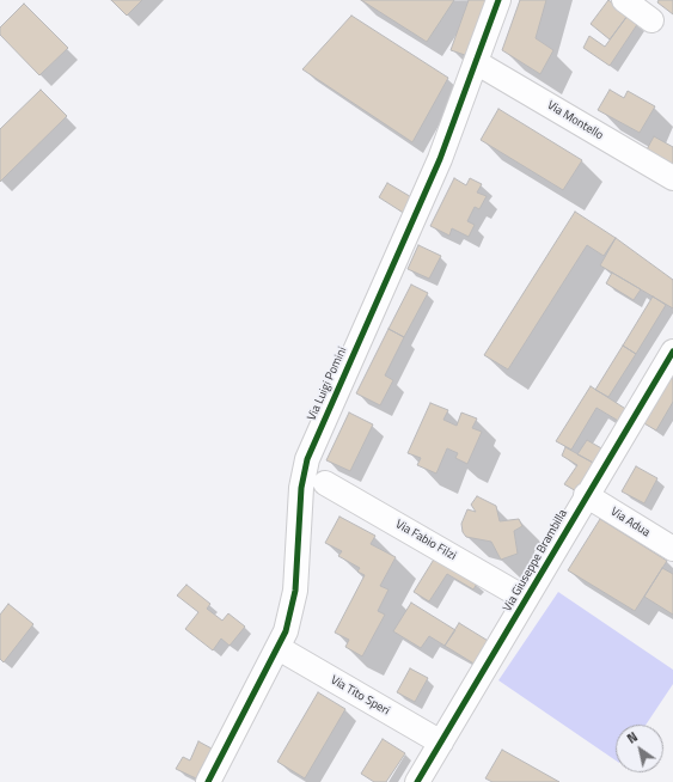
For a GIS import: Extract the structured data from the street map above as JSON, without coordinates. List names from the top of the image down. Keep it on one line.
{"streets":{"street":["Via Montello","Via Luigi Pomini","Via Adua","Via Fabio Filzi","Via Giuseppe Brambilla","Via Tito Speri"]},"crossings":[["Via Montello","Via Luigi Pomini"],["Via Luigi Pomini","Via Tito Speri"],["Via Adua","Via Giuseppe Brambilla"],["Via Fabio Filzi","Via Giuseppe Brambilla"],["Via Giuseppe Brambilla","Via Tito Speri"]],"north":"top left"}
